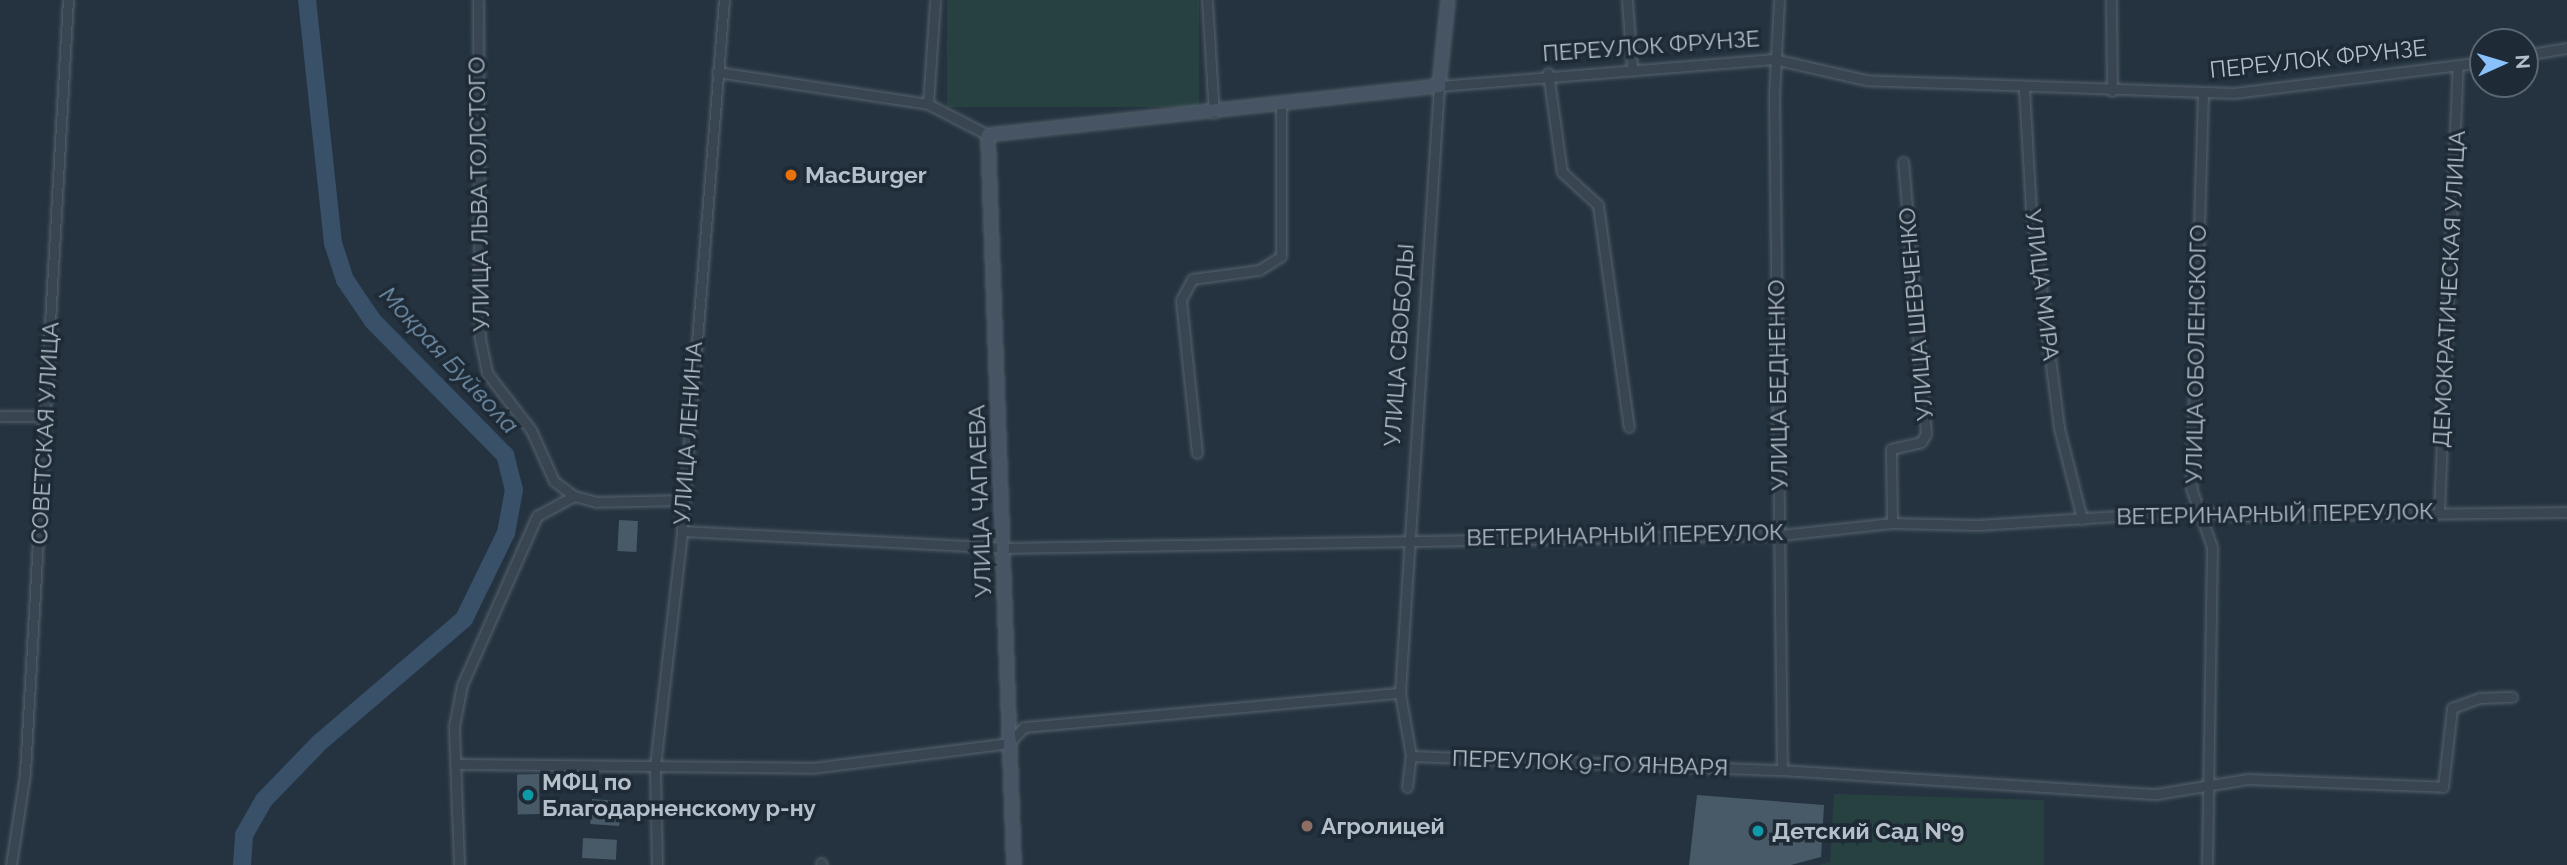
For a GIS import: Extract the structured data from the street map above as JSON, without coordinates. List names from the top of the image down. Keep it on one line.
{"streets":{"main road":["ПЕРЕУЛОК ФРУНЗЕ","УЛИЦА СВОБОДЫ","УЛИЦА ЧАПАЕВА"],"street":["УЛИЦА ЛЬВА ТОЛСТОГО","УЛИЦА МИРА","ДЕМОКРАТИЧЕСКАЯ УЛИЦА","УЛИЦА ШЕВЧЕНКО","УЛИЦА ОБОЛЕНСКОГО","УЛИЦА БЕДНЕНКО","СОВЕТСКАЯ УЛИЦА","УЛИЦА ЛЕНИНА","ВЕТЕРИНАРНЫЙ ПЕРЕУЛОК","ПЕРЕУЛОК 9-ГО ЯНВАРЯ"]},"crossings":[["ПЕРЕУЛОК ФРУНЗЕ","УЛИЦА МИРА"],["ПЕРЕУЛОК ФРУНЗЕ","ДЕМОКРАТИЧЕСКАЯ УЛИЦА"],["ПЕРЕУЛОК ФРУНЗЕ","УЛИЦА СВОБОДЫ"],["ПЕРЕУЛОК ФРУНЗЕ","УЛИЦА ОБОЛЕНСКОГО"],["ПЕРЕУЛОК ФРУНЗЕ","УЛИЦА БЕДНЕНКО"],["ПЕРЕУЛОК ФРУНЗЕ","УЛИЦА ЧАПАЕВА"],["УЛИЦА МИРА","ВЕТЕРИНАРНЫЙ ПЕРЕУЛОК"],["ДЕМОКРАТИЧЕСКАЯ УЛИЦА","ВЕТЕРИНАРНЫЙ ПЕРЕУЛОК"],["УЛИЦА ШЕВЧЕНКО","ВЕТЕРИНАРНЫЙ ПЕРЕУЛОК"],["УЛИЦА СВОБОДЫ","ВЕТЕРИНАРНЫЙ ПЕРЕУЛОК"],["УЛИЦА ОБОЛЕНСКОГО","ВЕТЕРИНАРНЫЙ ПЕРЕУЛОК"],["УЛИЦА ОБОЛЕНСКОГО","ПЕРЕУЛОК 9-ГО ЯНВАРЯ"],["УЛИЦА БЕДНЕНКО","ВЕТЕРИНАРНЫЙ ПЕРЕУЛОК"],["УЛИЦА БЕДНЕНКО","ПЕРЕУЛОК 9-ГО ЯНВАРЯ"],["УЛИЦА ЛЕНИНА","ВЕТЕРИНАРНЫЙ ПЕРЕУЛОК"],["УЛИЦА ЧАПАЕВА","ВЕТЕРИНАРНЫЙ ПЕРЕУЛОК"]],"water":["Мокрая Буйвола"],"places":["MacBurger","МФЦ по Благодарненскому р-ну","Агролицей","Детский Сад №9"],"north":"right"}
